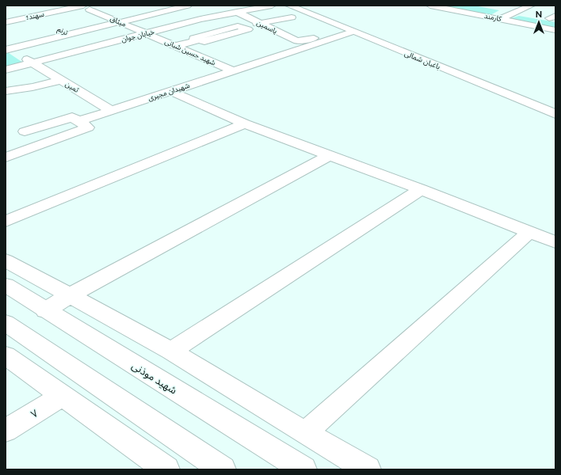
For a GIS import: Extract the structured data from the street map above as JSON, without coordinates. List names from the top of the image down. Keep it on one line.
{"streets":{"street":["1سهند","کارمند","میثاق","یاسمین","ترنم","خیابان جوان","شهید حسین شبانی","باغبان شمالی","ثمین","شهیدان مجیری","شهید موذنی","۷"]},"crossings":[["1سهند","میثاق"],["1سهند","ترنم"],["میثاق","خیابان جوان"],["میثاق","شهید حسین شبانی"],["یاسمین","خیابان جوان"],["یاسمین","باغبان شمالی"],["یاسمین","شهیدان مجیری"],["ترنم","خیابان جوان"],["خیابان جوان","شهید حسین شبانی"],["خیابان جوان","ثمین"],["شهید حسین شبانی","شهیدان مجیری"],["باغبان شمالی","شهیدان مجیری"],["ثمین","شهیدان مجیری"]],"north":"top"}
